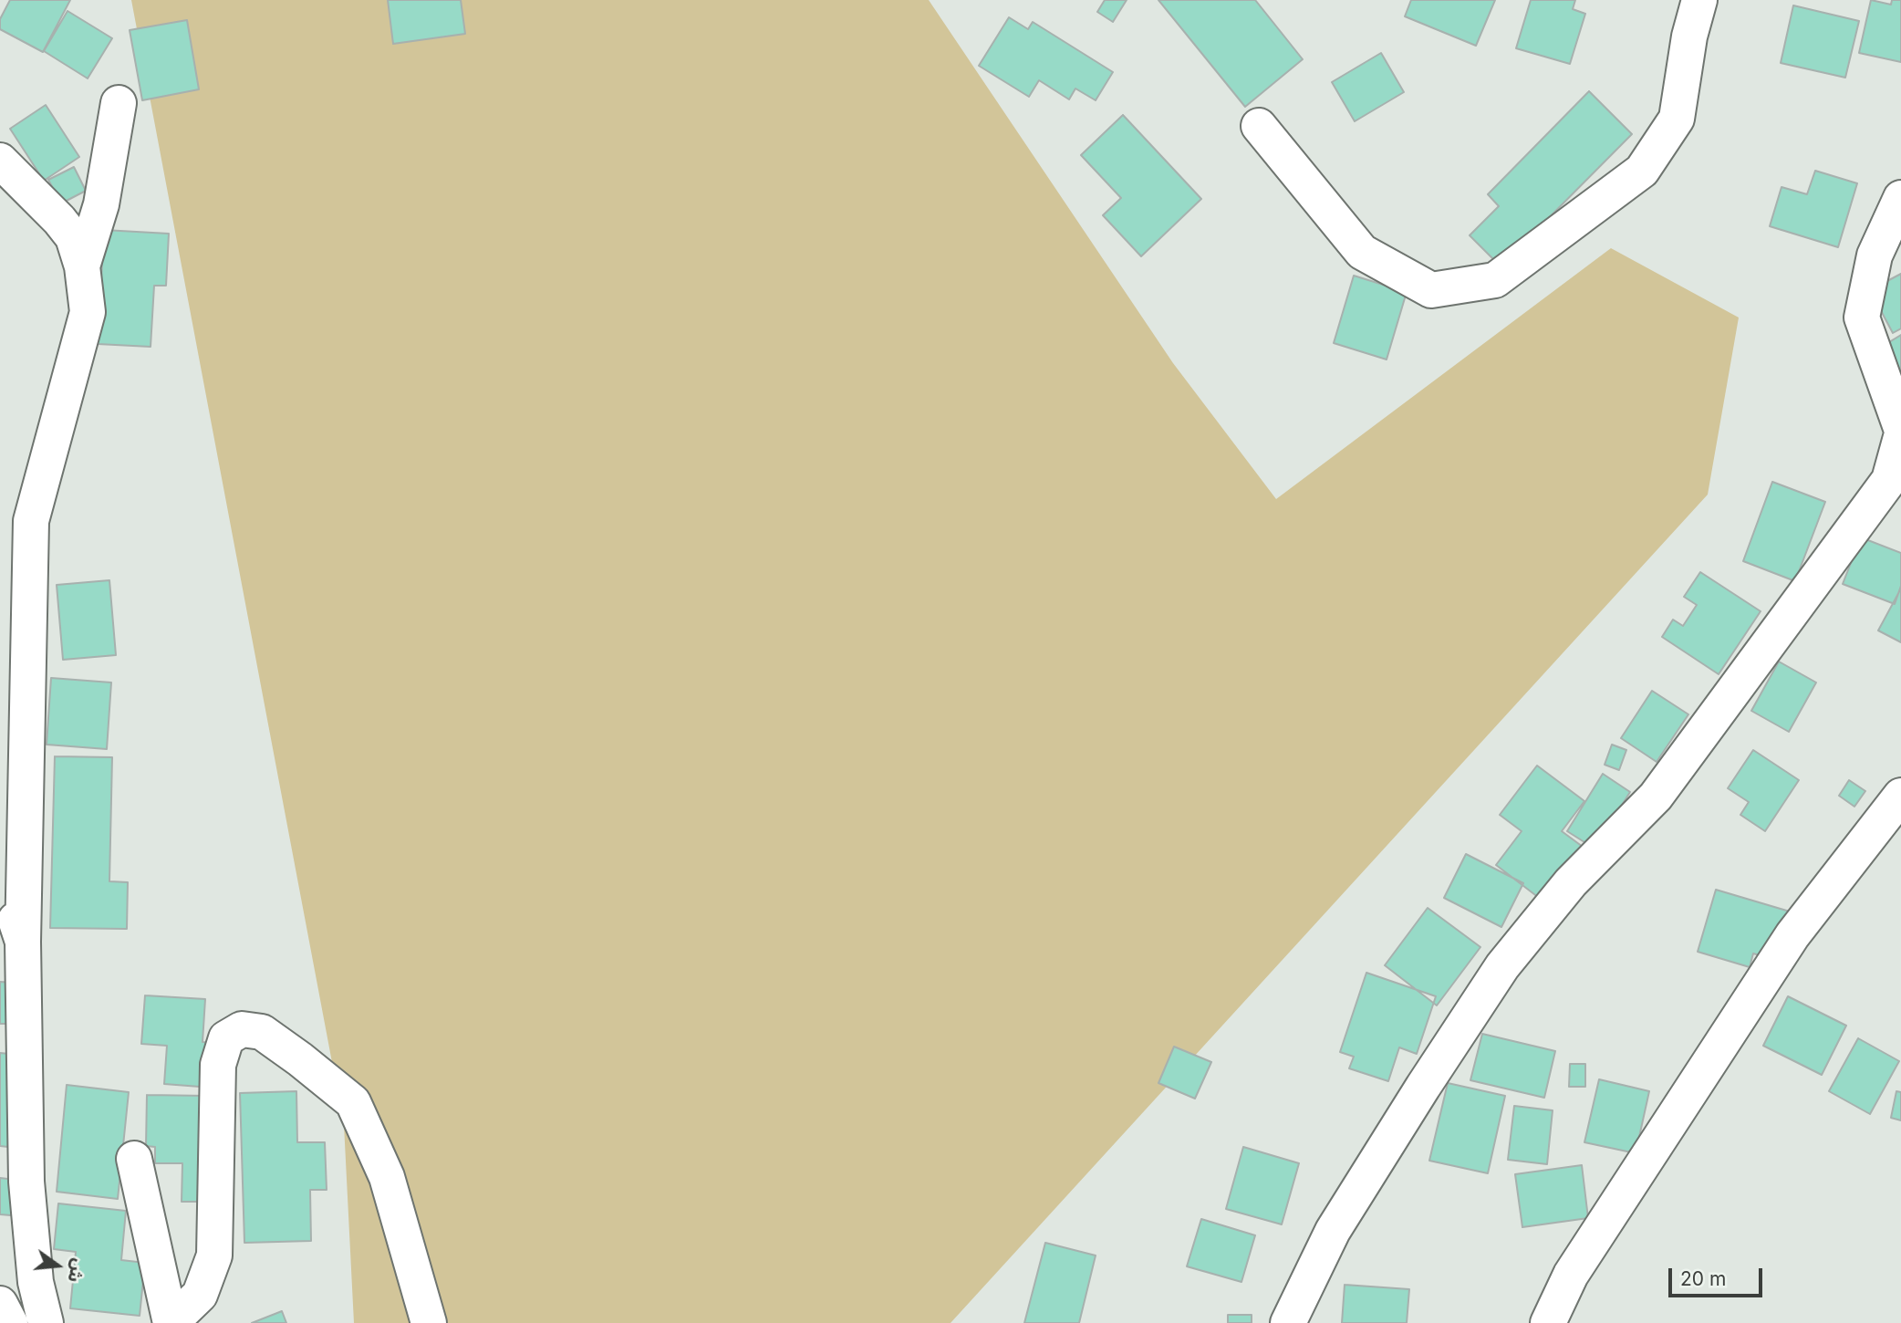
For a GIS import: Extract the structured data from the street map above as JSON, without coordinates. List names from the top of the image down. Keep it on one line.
{"scale_bar":"20 m","north":"right"}
